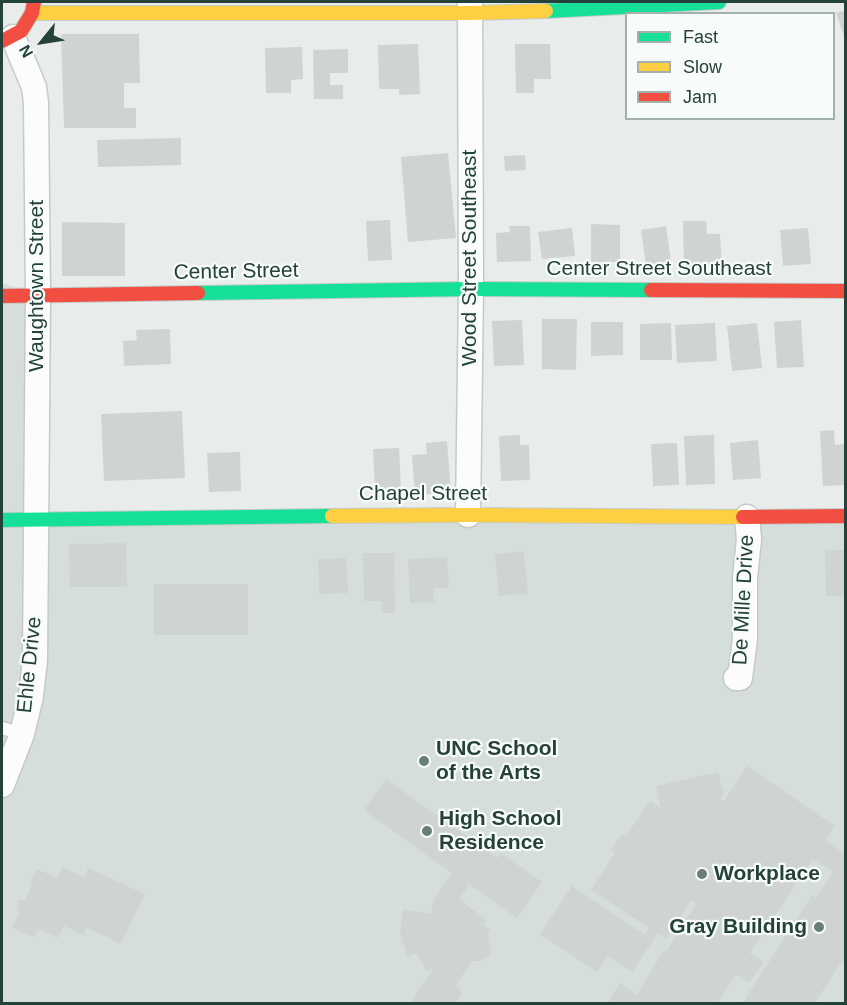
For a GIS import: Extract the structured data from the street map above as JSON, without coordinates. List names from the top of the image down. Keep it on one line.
{"streets":{"street":["Wood Street Southeast","Center Street Southeast","Center Street","Waughtown Street","Chapel Street","De Mille Drive","Ehle Drive"]},"crossings":[["Wood Street Southeast","Center Street Southeast"],["Wood Street Southeast","Center Street"],["Wood Street Southeast","Chapel Street"],["Center Street Southeast","Center Street"],["Center Street","Waughtown Street"],["Waughtown Street","Chapel Street"],["Waughtown Street","Ehle Drive"],["Chapel Street","De Mille Drive"],["Chapel Street","Ehle Drive"]],"places":["UNC School of the Arts","High School Residence","Workplace","Gray Building"],"legend":["Fast","Slow","Jam"],"north":"bottom left"}
